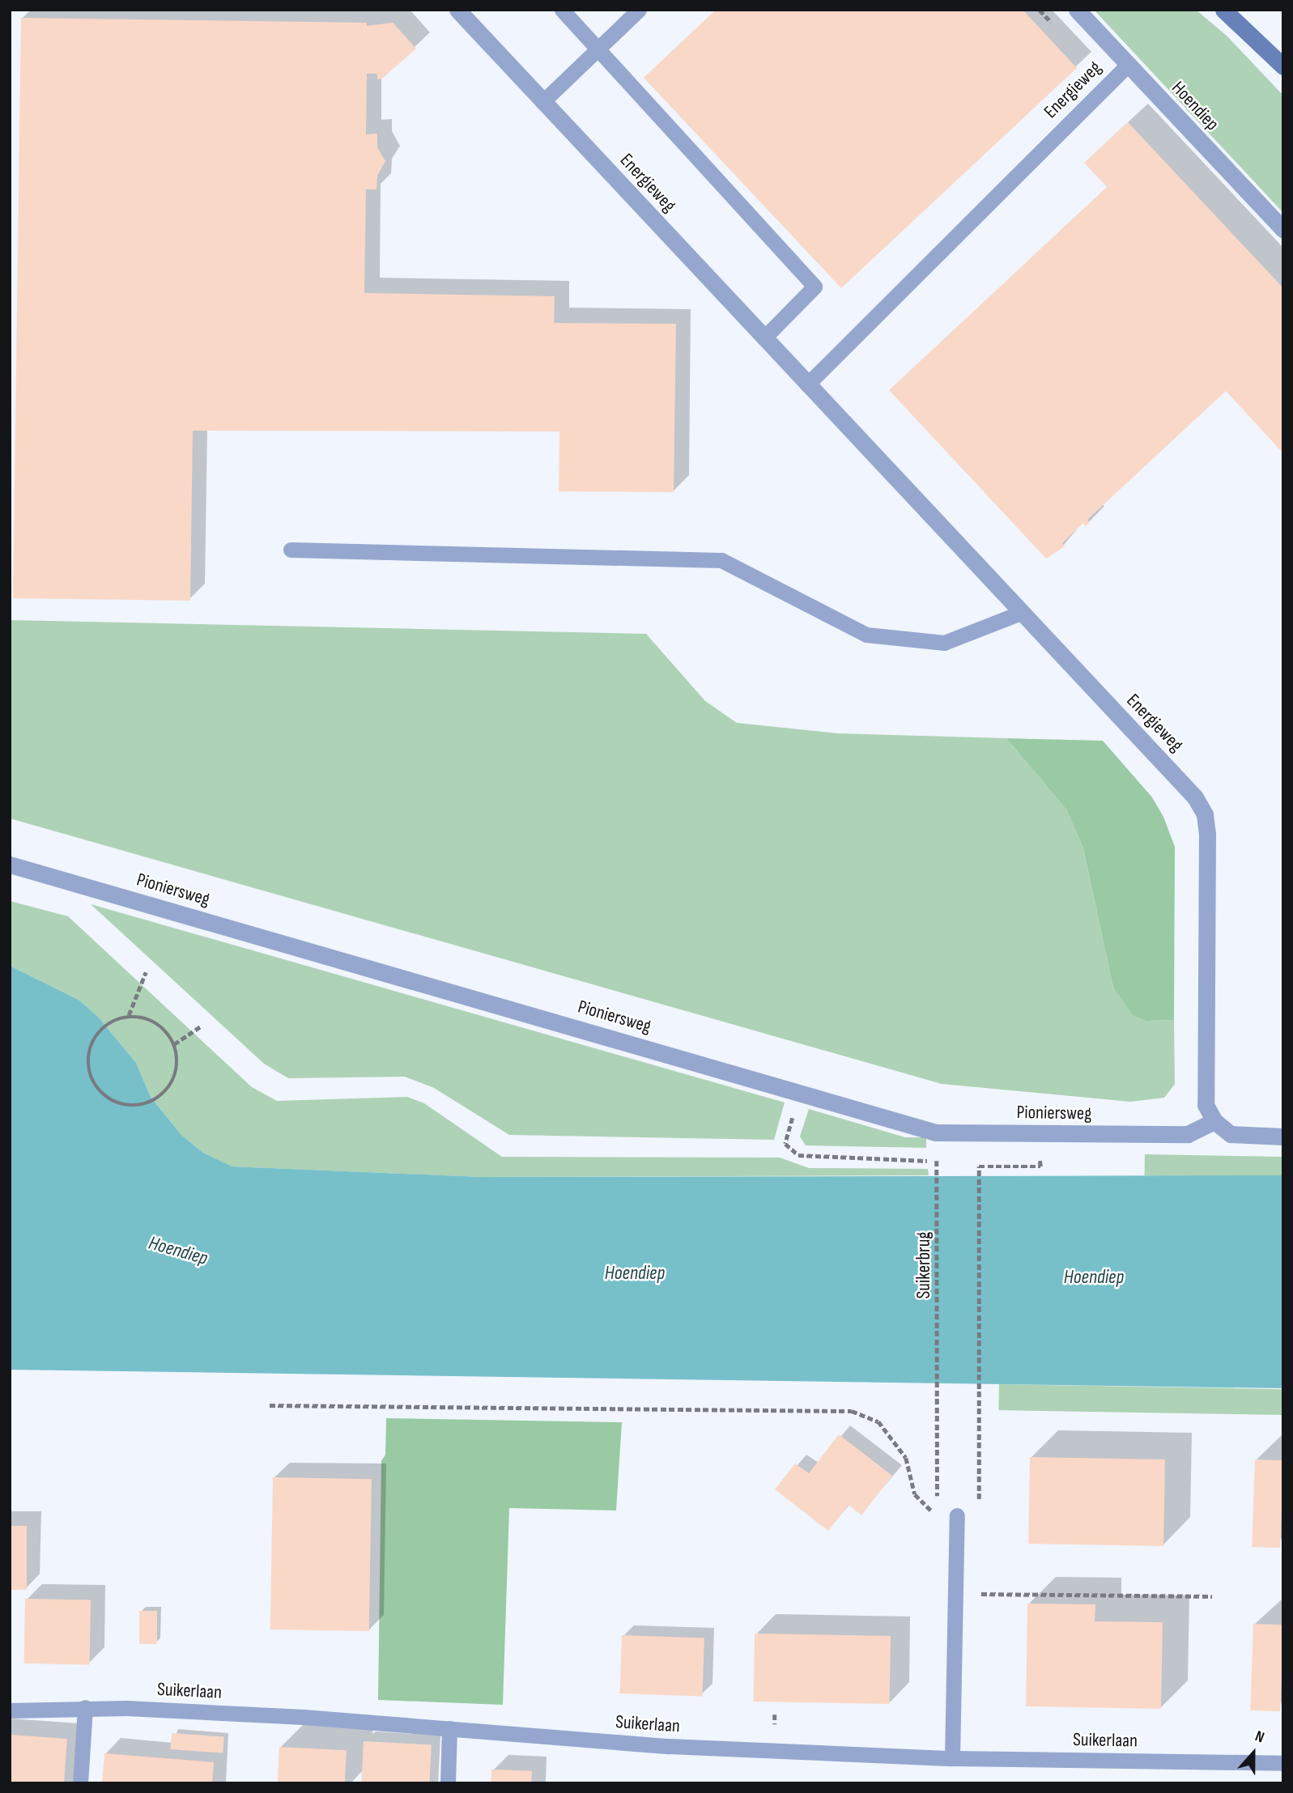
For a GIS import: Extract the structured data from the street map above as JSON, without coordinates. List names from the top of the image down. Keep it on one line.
{"streets":{"street":["Energieweg","Hoendiep","Pioniersweg"],"lane":["Suikerlaan"],"path":["Suikerbrug"]},"crossings":[["Energieweg","Hoendiep"],["Energieweg","Pioniersweg"],["Pioniersweg","Suikerbrug"]],"water":["Hoendiep"],"north":"top"}
